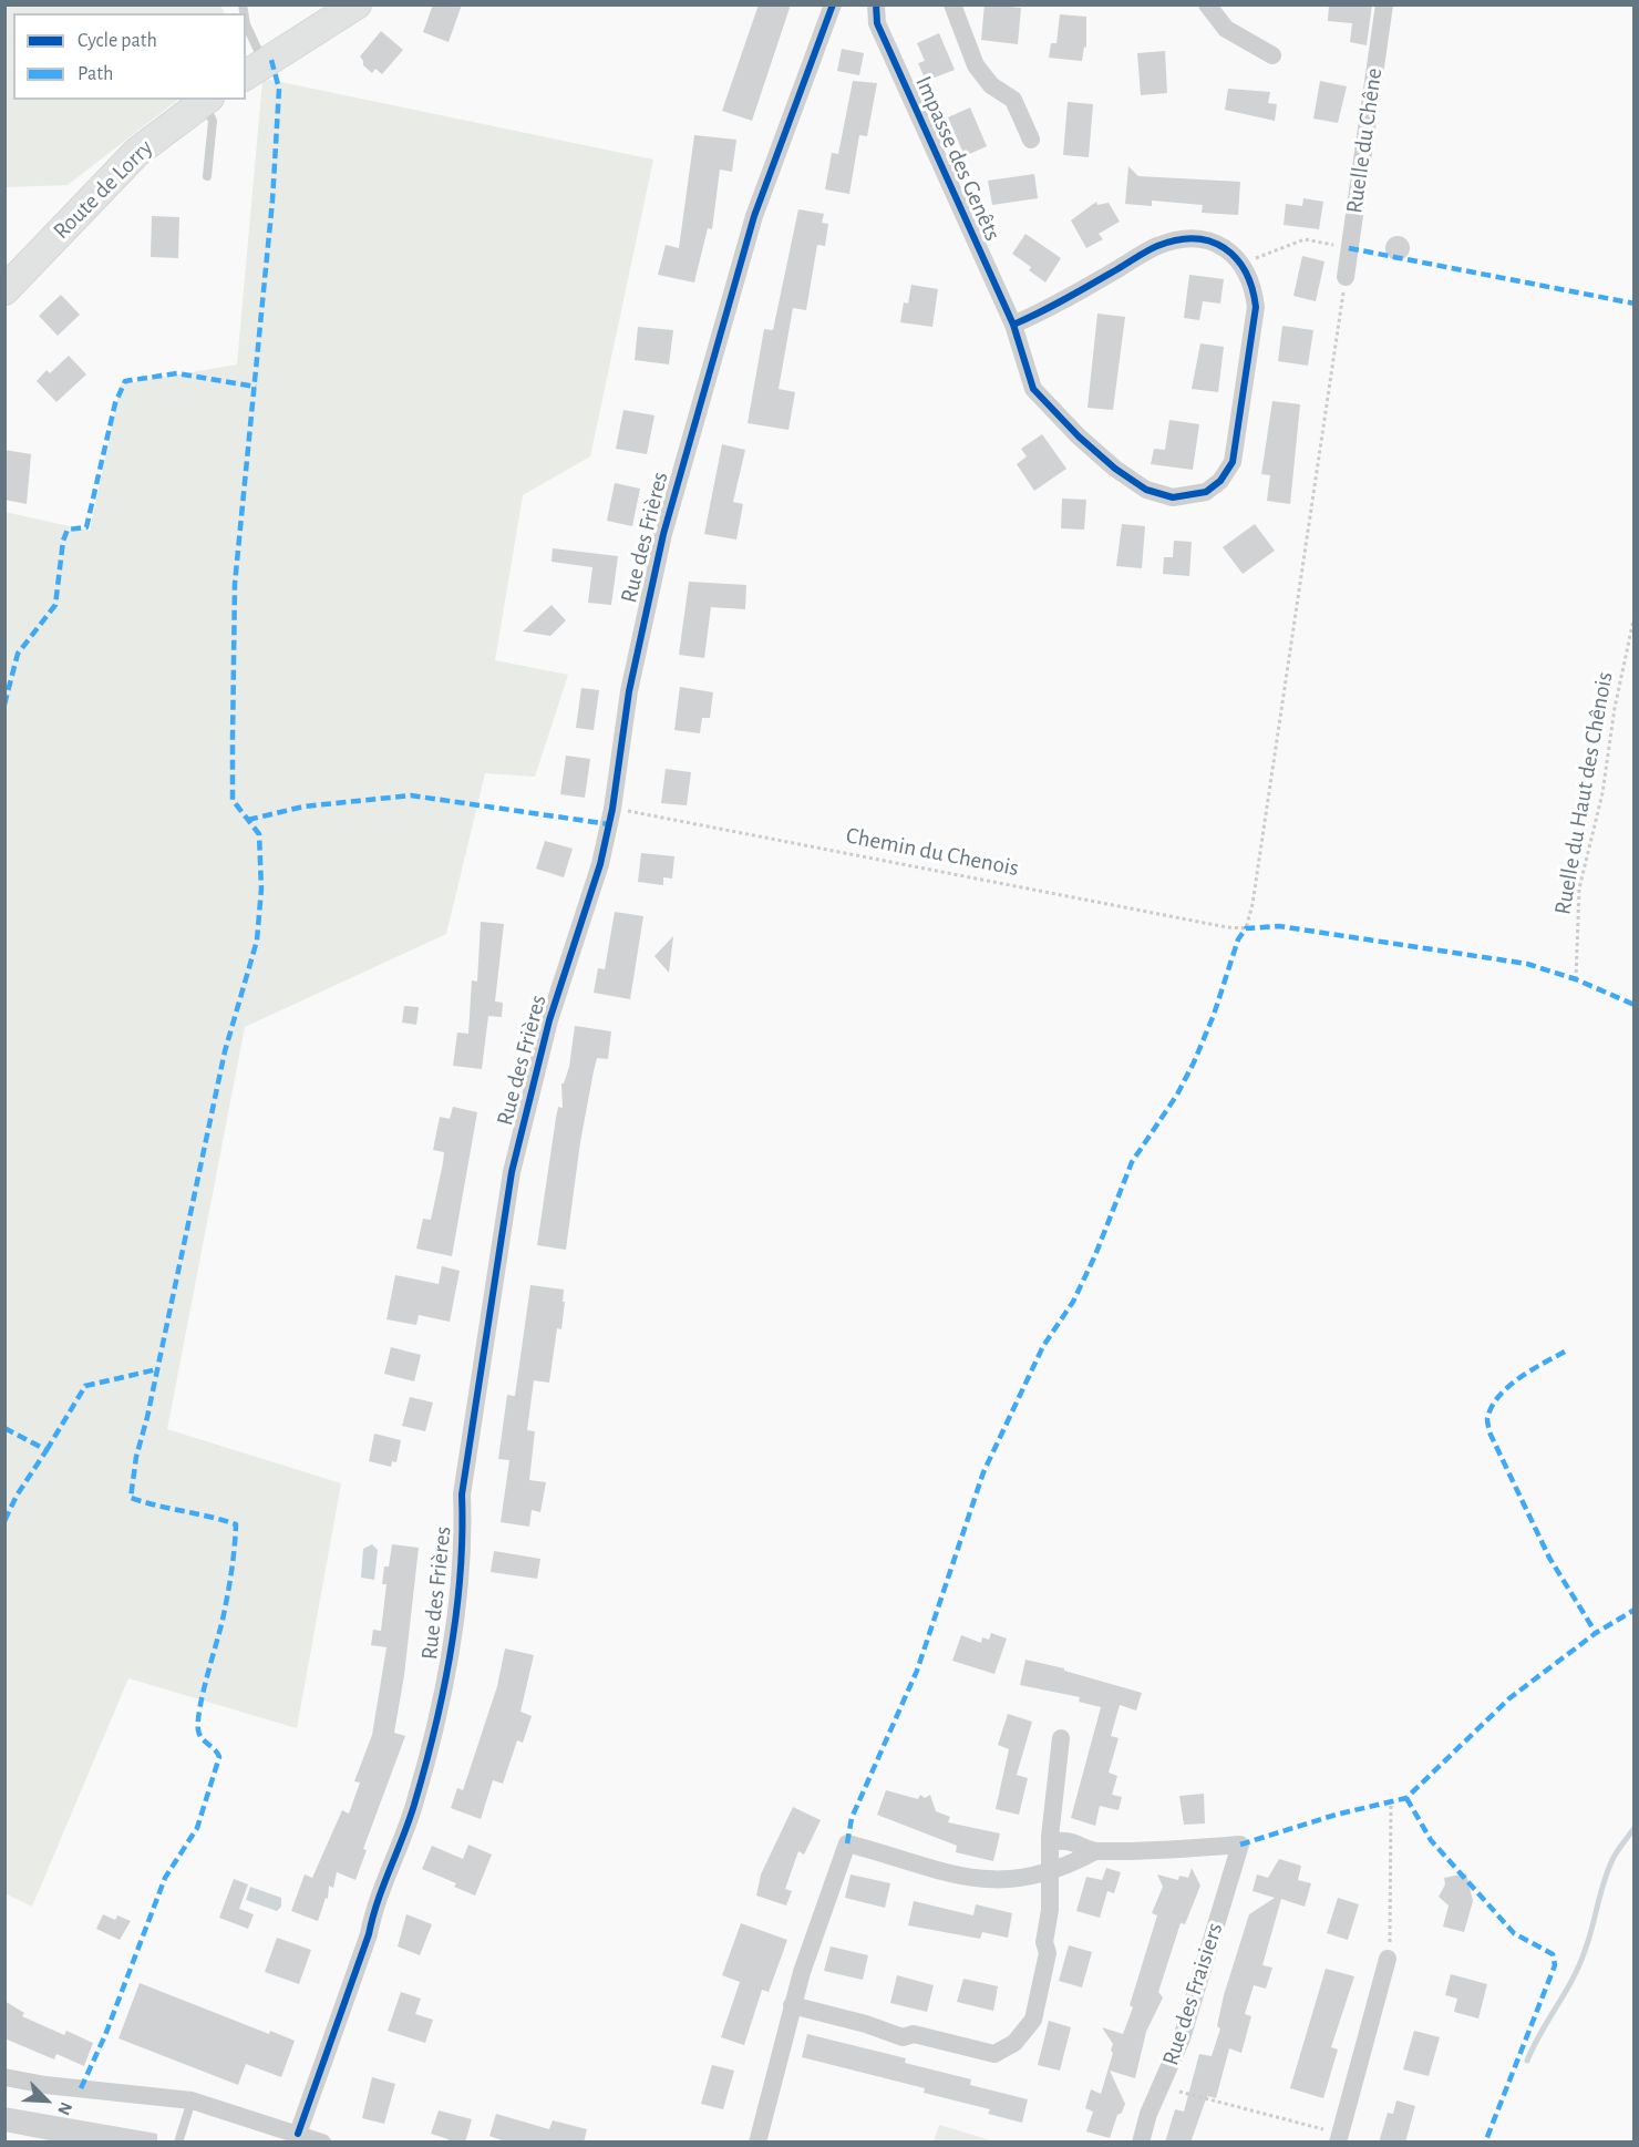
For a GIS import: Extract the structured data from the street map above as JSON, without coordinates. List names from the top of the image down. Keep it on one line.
{"streets":{"main road":["Route de Lorry"],"street":["Ruelle du Chêne","Impasse des Genêts","Rue des Frières","Rue des Fraisiers"],"path":["Ruelle du Haut des Chênois","Chemin du Chenois"]},"crossings":[["Ruelle du Chêne","Chemin du Chenois"],["Rue des Frières","Chemin du Chenois"]],"legend":["Cycle path","Path"],"north":"bottom right"}
